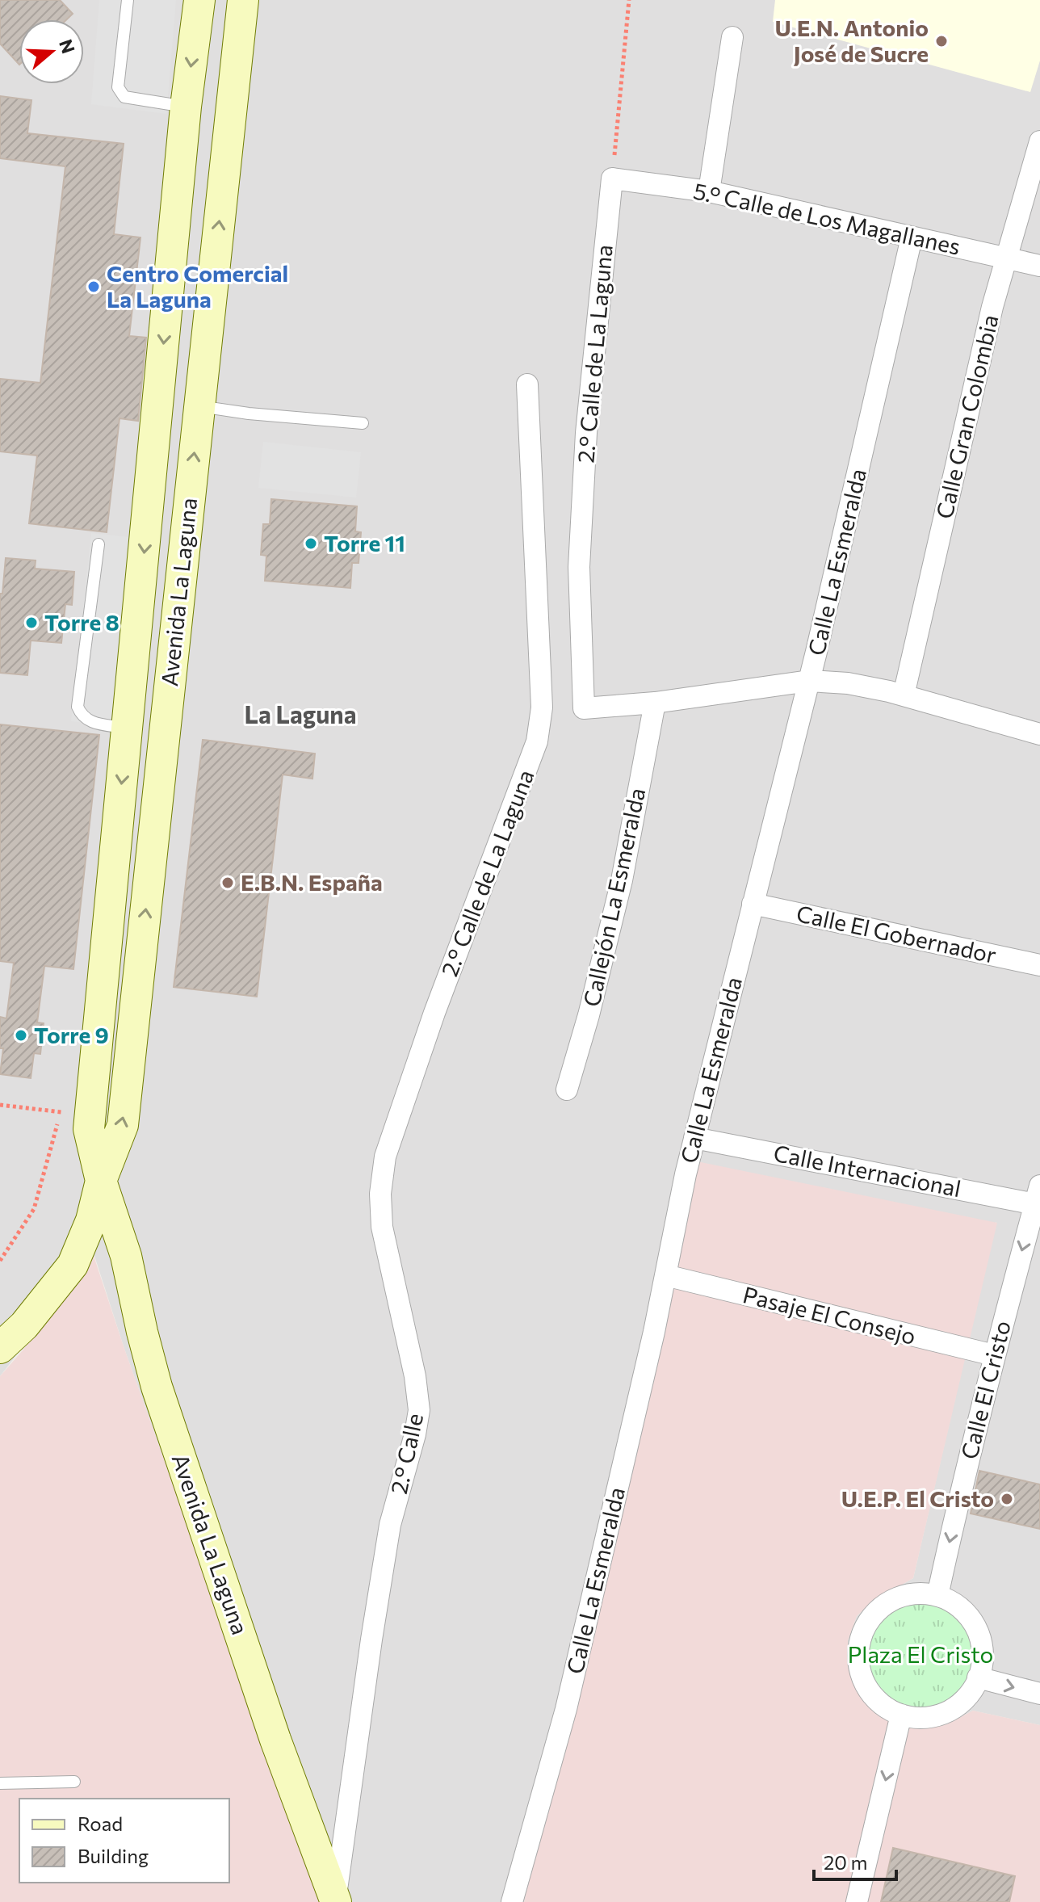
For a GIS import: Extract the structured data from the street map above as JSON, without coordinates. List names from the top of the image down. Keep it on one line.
{"streets":{"street":["5.° Calle de Los Magallanes","2.° Calle de La Laguna","Calle Gran Colombia","Calle La Esmeralda","Avenida La Laguna","Callejón La Esmeralda","Calle El Gobernador","Calle Internacional","Pasaje El Consejo","Calle El Cristo","2.° Calle"]},"crossings":[["5.° Calle de Los Magallanes","2.° Calle de La Laguna"],["5.° Calle de Los Magallanes","Calle Gran Colombia"],["5.° Calle de Los Magallanes","Calle La Esmeralda"],["2.° Calle de La Laguna","Callejón La Esmeralda"],["2.° Calle de La Laguna","2.° Calle"],["Calle La Esmeralda","Calle El Gobernador"],["Calle La Esmeralda","Calle Internacional"],["Calle La Esmeralda","Pasaje El Consejo"],["Avenida La Laguna","2.° Calle"],["Calle Internacional","Calle El Cristo"],["Pasaje El Consejo","Calle El Cristo"]],"one_way":["Calle El Cristo"],"districts":["La Laguna"],"parks":["Plaza El Cristo"],"places":["U.E.N. Antonio José de Sucre","Centro Comercial La Laguna","Torre 11","Torre 8","E.B.N. España","Torre 9","U.E.P. El Cristo"],"legend":["Road","Building"],"scale_bar":"20 m","north":"right"}
